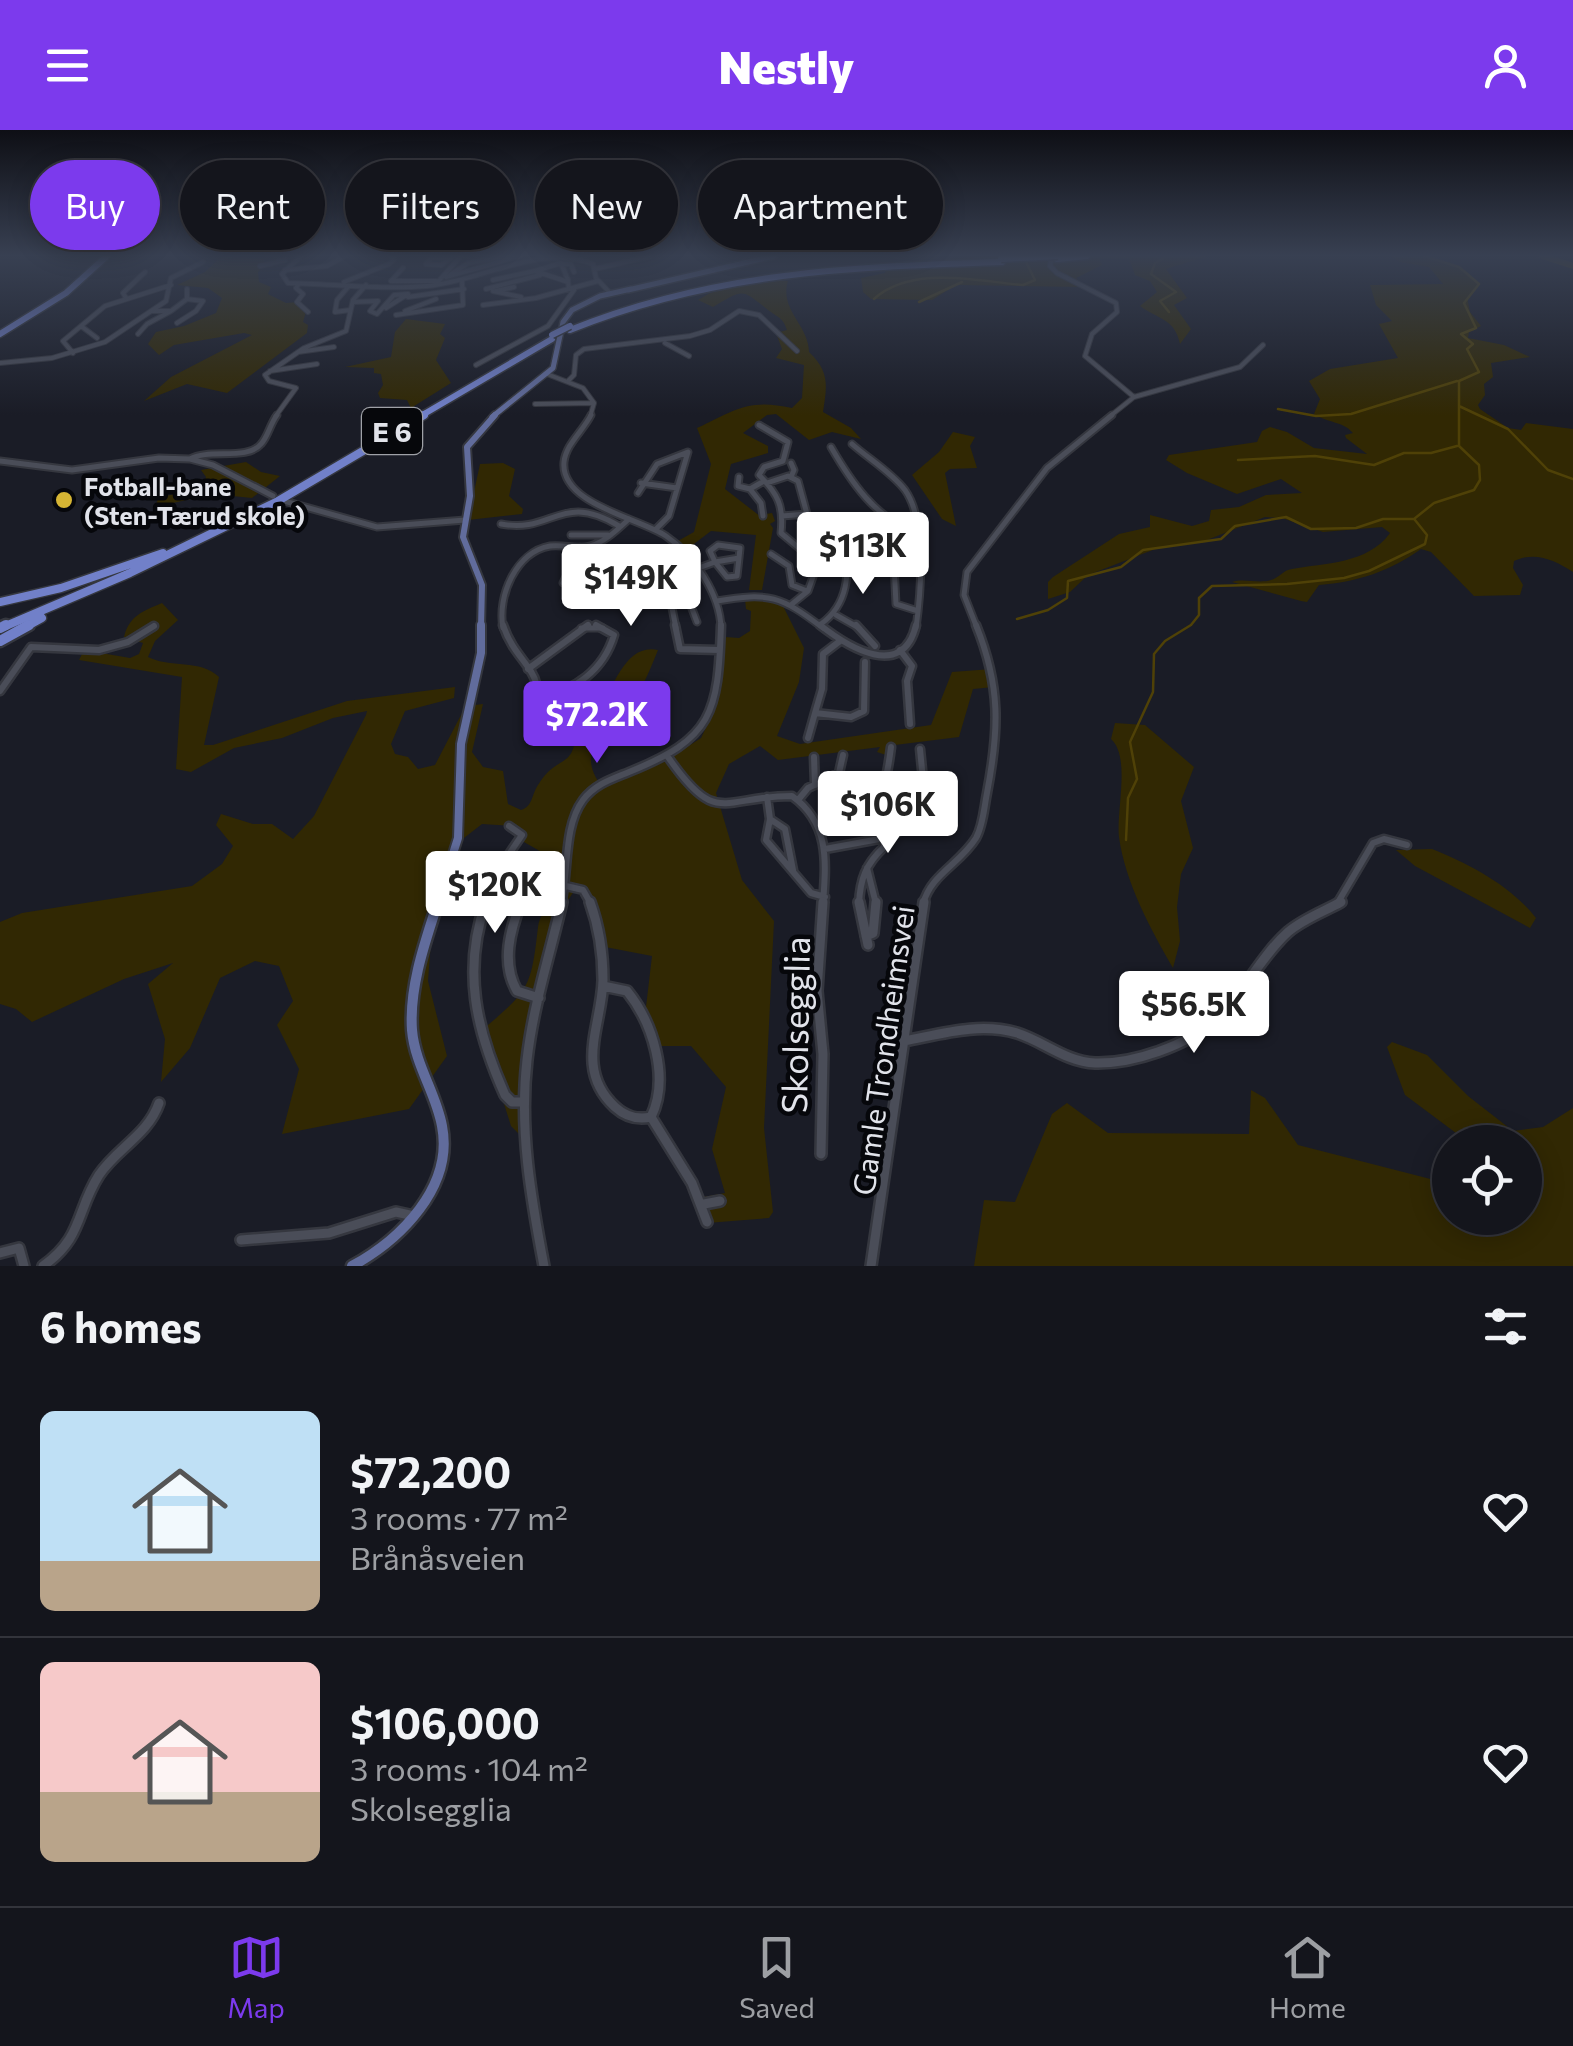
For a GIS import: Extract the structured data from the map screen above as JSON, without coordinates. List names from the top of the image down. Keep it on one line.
{"streets":{"highway":["E 6"],"street":["Skolsegglia","Gamle Trondheimsvei"]},"places":["Fotball-bane (Sten-Tærud skole)"],"page":{"header":"Nestly","chip":["Buy","Rent","Filters","New","Apartment"],"price":["$113K","$149K","$72.2K","$106K","$120K","$56.5K"],"heading":"6 homes","list":[{"name":"$72,200","note":"3 rooms · 77 m² · Brånåsveien"},{"name":"$106,000","note":"3 rooms · 104 m² · Skolsegglia"}],"tabs":["Map","Saved","Home"]}}
